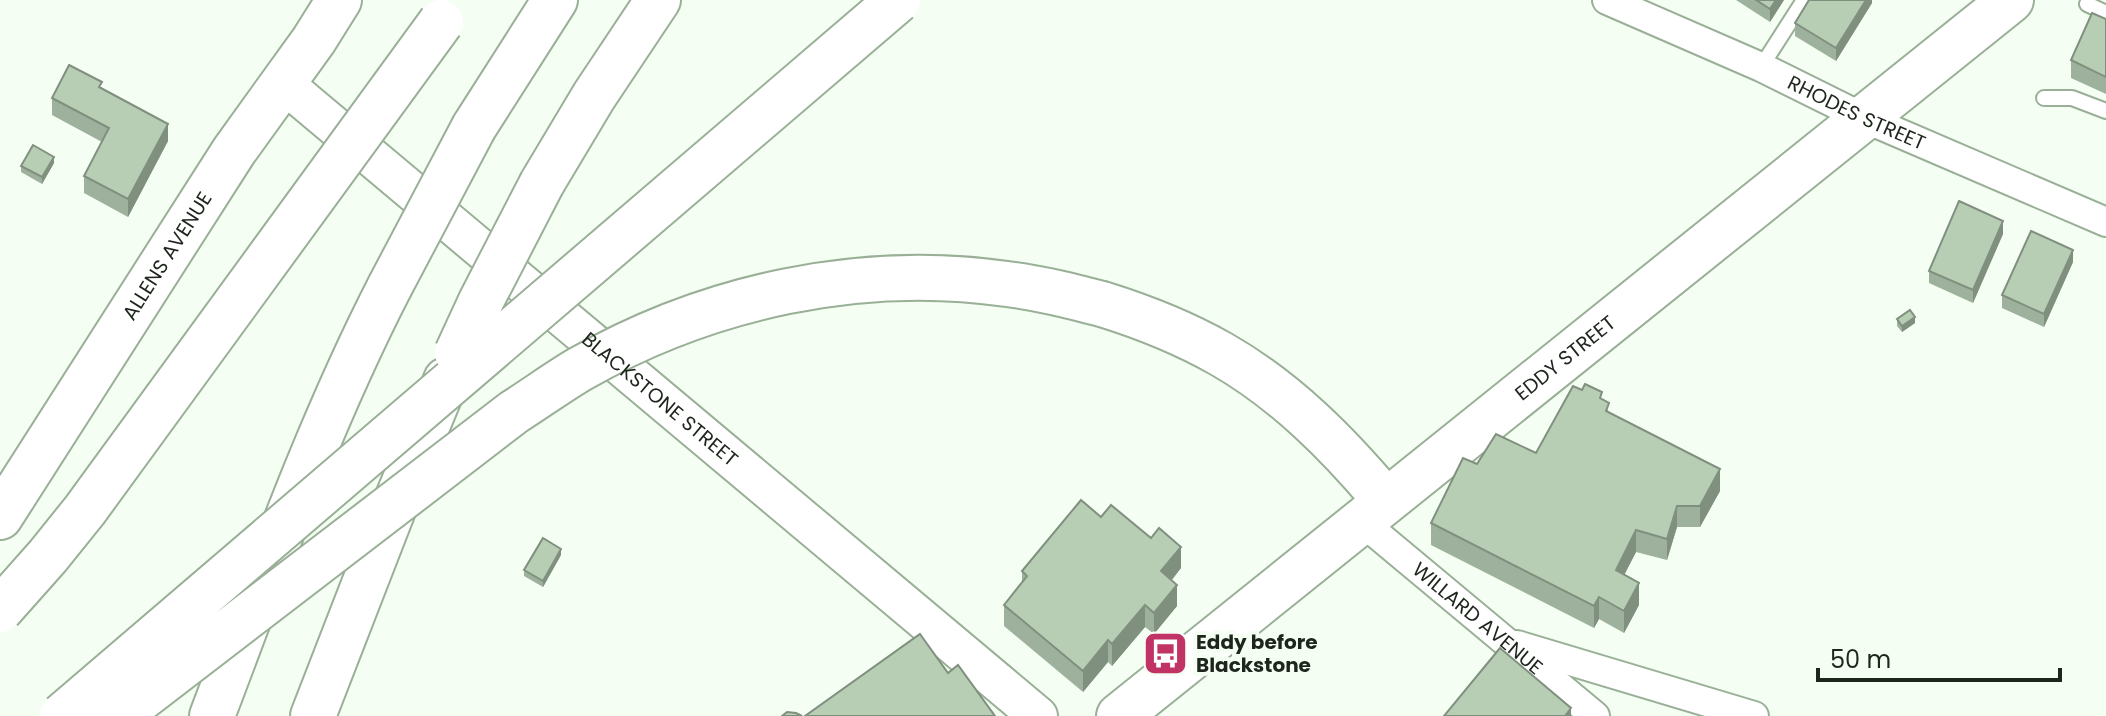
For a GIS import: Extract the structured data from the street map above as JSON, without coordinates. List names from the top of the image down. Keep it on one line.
{"streets":{"main road":["ALLENS AVENUE","EDDY STREET"],"street":["RHODES STREET","BLACKSTONE STREET","WILLARD AVENUE"]},"crossings":[["RHODES STREET","EDDY STREET"],["ALLENS AVENUE","BLACKSTONE STREET"],["EDDY STREET","WILLARD AVENUE"]],"places":{"bus stop":["Eddy before Blackstone"]},"scale_bar":"50 m"}
